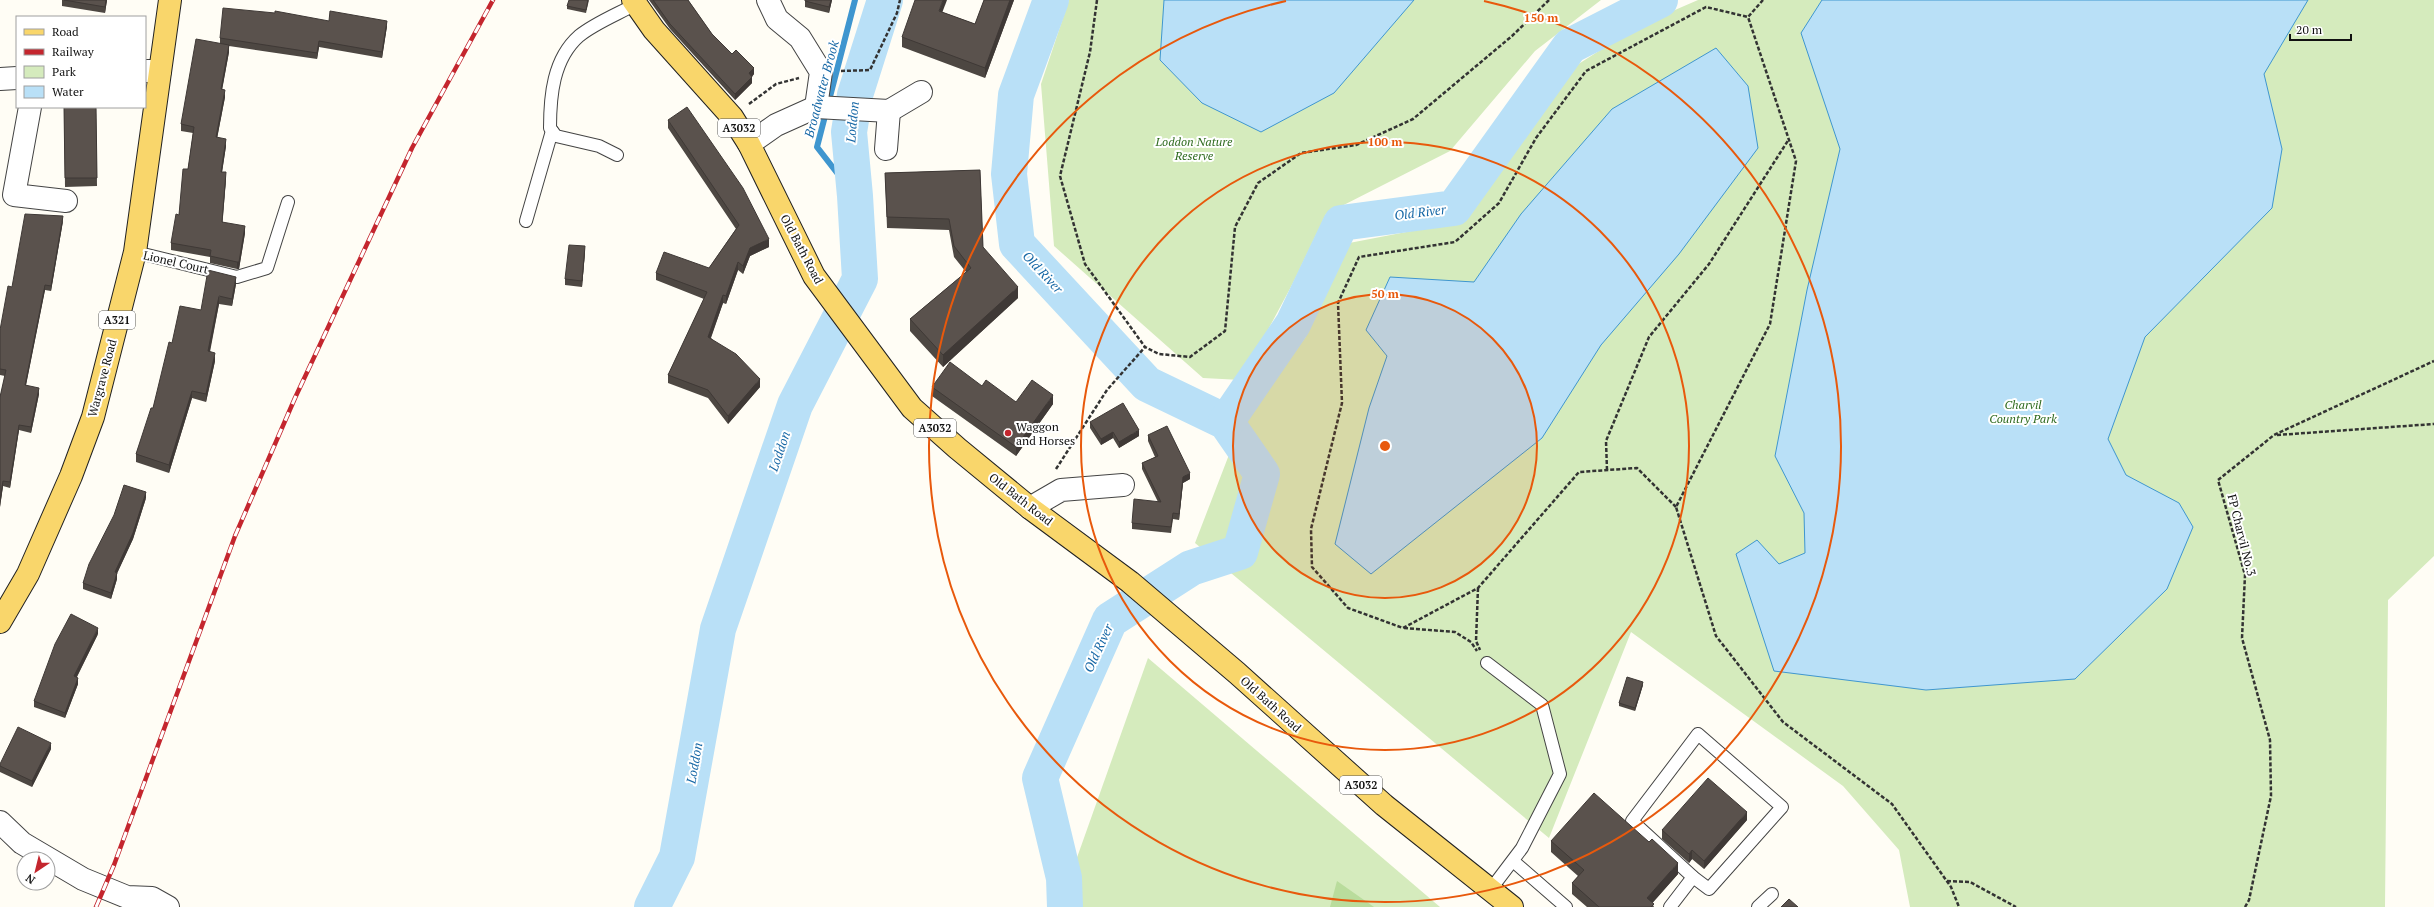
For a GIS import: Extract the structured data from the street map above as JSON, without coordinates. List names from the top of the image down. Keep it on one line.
{"streets":{"main road":["A3032","Old Bath Road","A321","Wargrave Road"],"lane":["Lionel Court"],"path":["FP Charvil No.3"]},"crossings":[["Lionel Court","Wargrave Road"]],"water":["Broadwater Brook","Loddon","Old River"],"parks":["Loddon Nature Reserve","Charvil Country Park"],"places":["Waggon and Horses"],"legend":["Road","Railway","Park","Water"],"scale_bar":"20 m","north":"bottom left","rings":["150 m","100 m","50 m"]}
